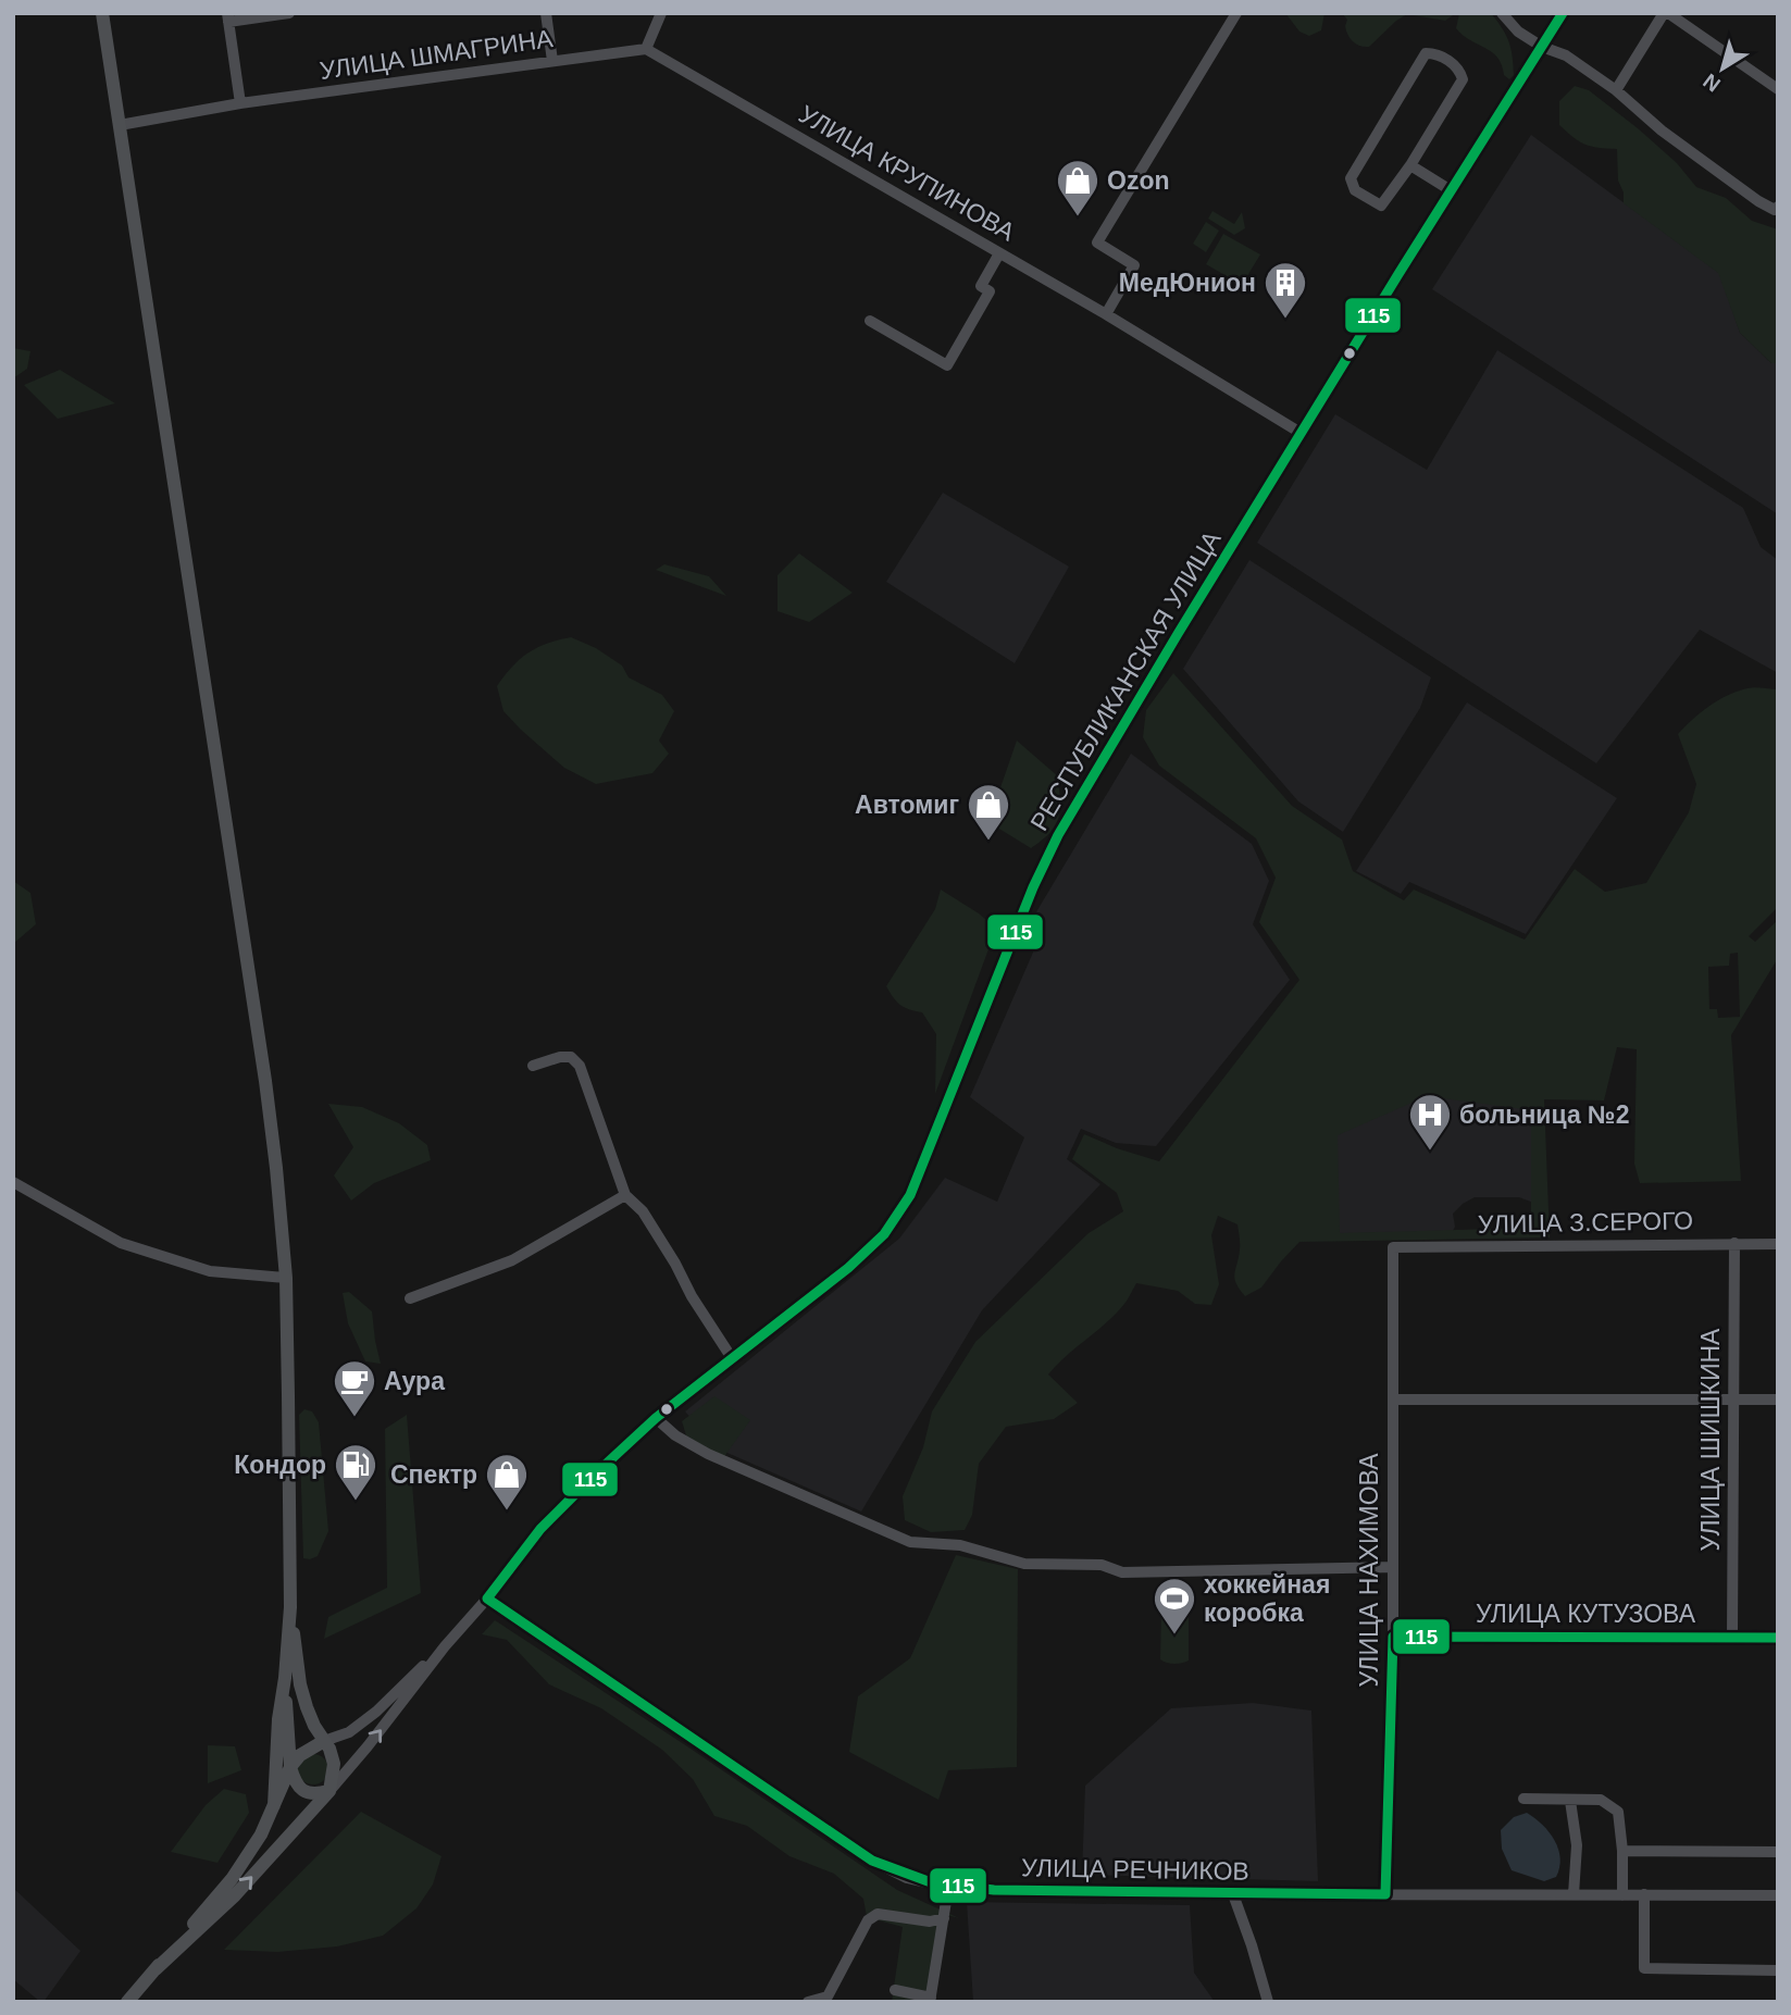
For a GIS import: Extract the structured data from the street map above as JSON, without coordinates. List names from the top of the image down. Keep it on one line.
{"streets":{"street":["УЛИЦА ШМАГРИНА","УЛИЦА КРУПИНОВА","РЕСПУБЛИКАНСКАЯ УЛИЦА","УЛИЦА З.СЕРОГО","УЛИЦА ШИШКИНА","УЛИЦА НАХИМОВА","УЛИЦА КУТУЗОВА","УЛИЦА РЕЧНИКОВ"]},"crossings":[["УЛИЦА ШМАГРИНА","УЛИЦА КРУПИНОВА"],["УЛИЦА КРУПИНОВА","РЕСПУБЛИКАНСКАЯ УЛИЦА"],["РЕСПУБЛИКАНСКАЯ УЛИЦА","УЛИЦА РЕЧНИКОВ"],["УЛИЦА З.СЕРОГО","УЛИЦА ШИШКИНА"],["УЛИЦА З.СЕРОГО","УЛИЦА НАХИМОВА"],["УЛИЦА ШИШКИНА","УЛИЦА КУТУЗОВА"],["УЛИЦА НАХИМОВА","УЛИЦА КУТУЗОВА"],["УЛИЦА НАХИМОВА","УЛИЦА РЕЧНИКОВ"]],"places":{"shop":["Ozon","Автомиг","Спектр"],"building":["МедЮнион"],"hospital":["больница №2"],"cafe":["Аура"],"fuel station":["Кондор"],"sports":["хоккейная коробка"]},"lines":["transit line 115"],"north":"bottom left"}
